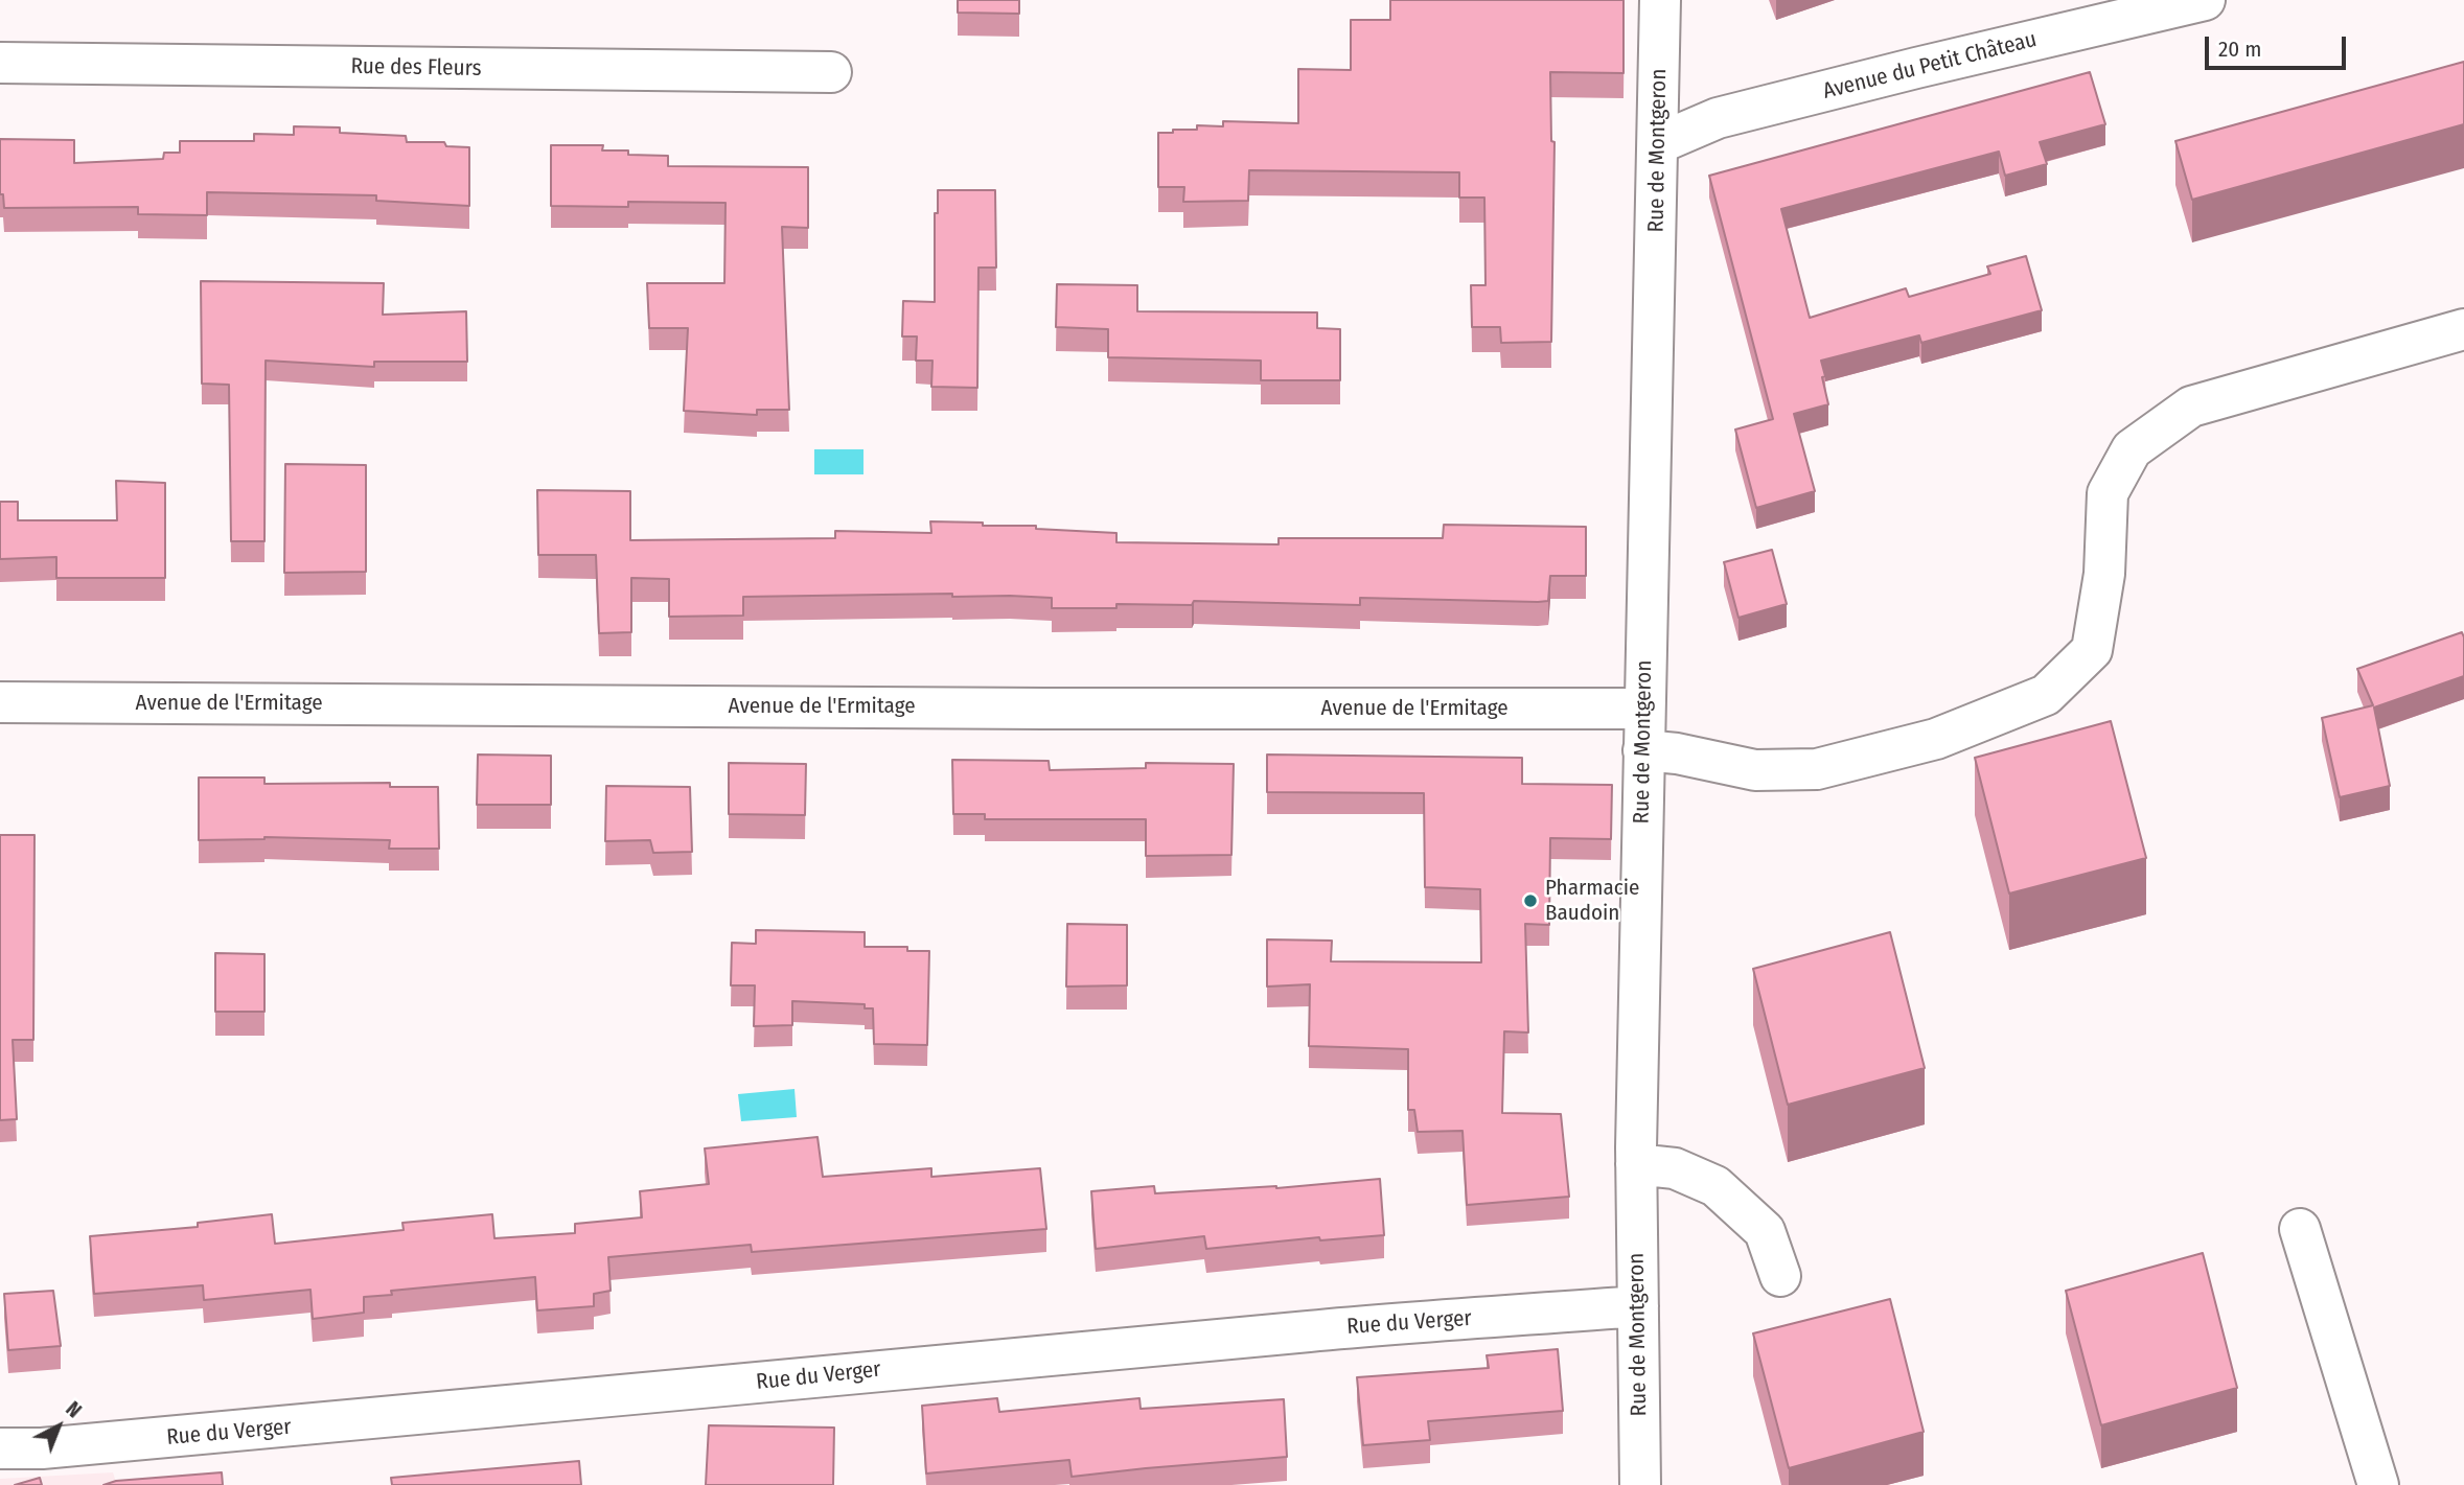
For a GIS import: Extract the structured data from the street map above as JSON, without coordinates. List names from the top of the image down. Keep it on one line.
{"streets":{"street":["Avenue du Petit Château","Rue des Fleurs","Rue de Montgeron","Avenue de l'Ermitage","Rue du Verger"]},"crossings":[["Avenue du Petit Château","Rue de Montgeron"],["Rue de Montgeron","Avenue de l'Ermitage"],["Rue de Montgeron","Rue du Verger"]],"places":["Pharmacie Baudoin"],"scale_bar":"20 m","north":"top right"}
